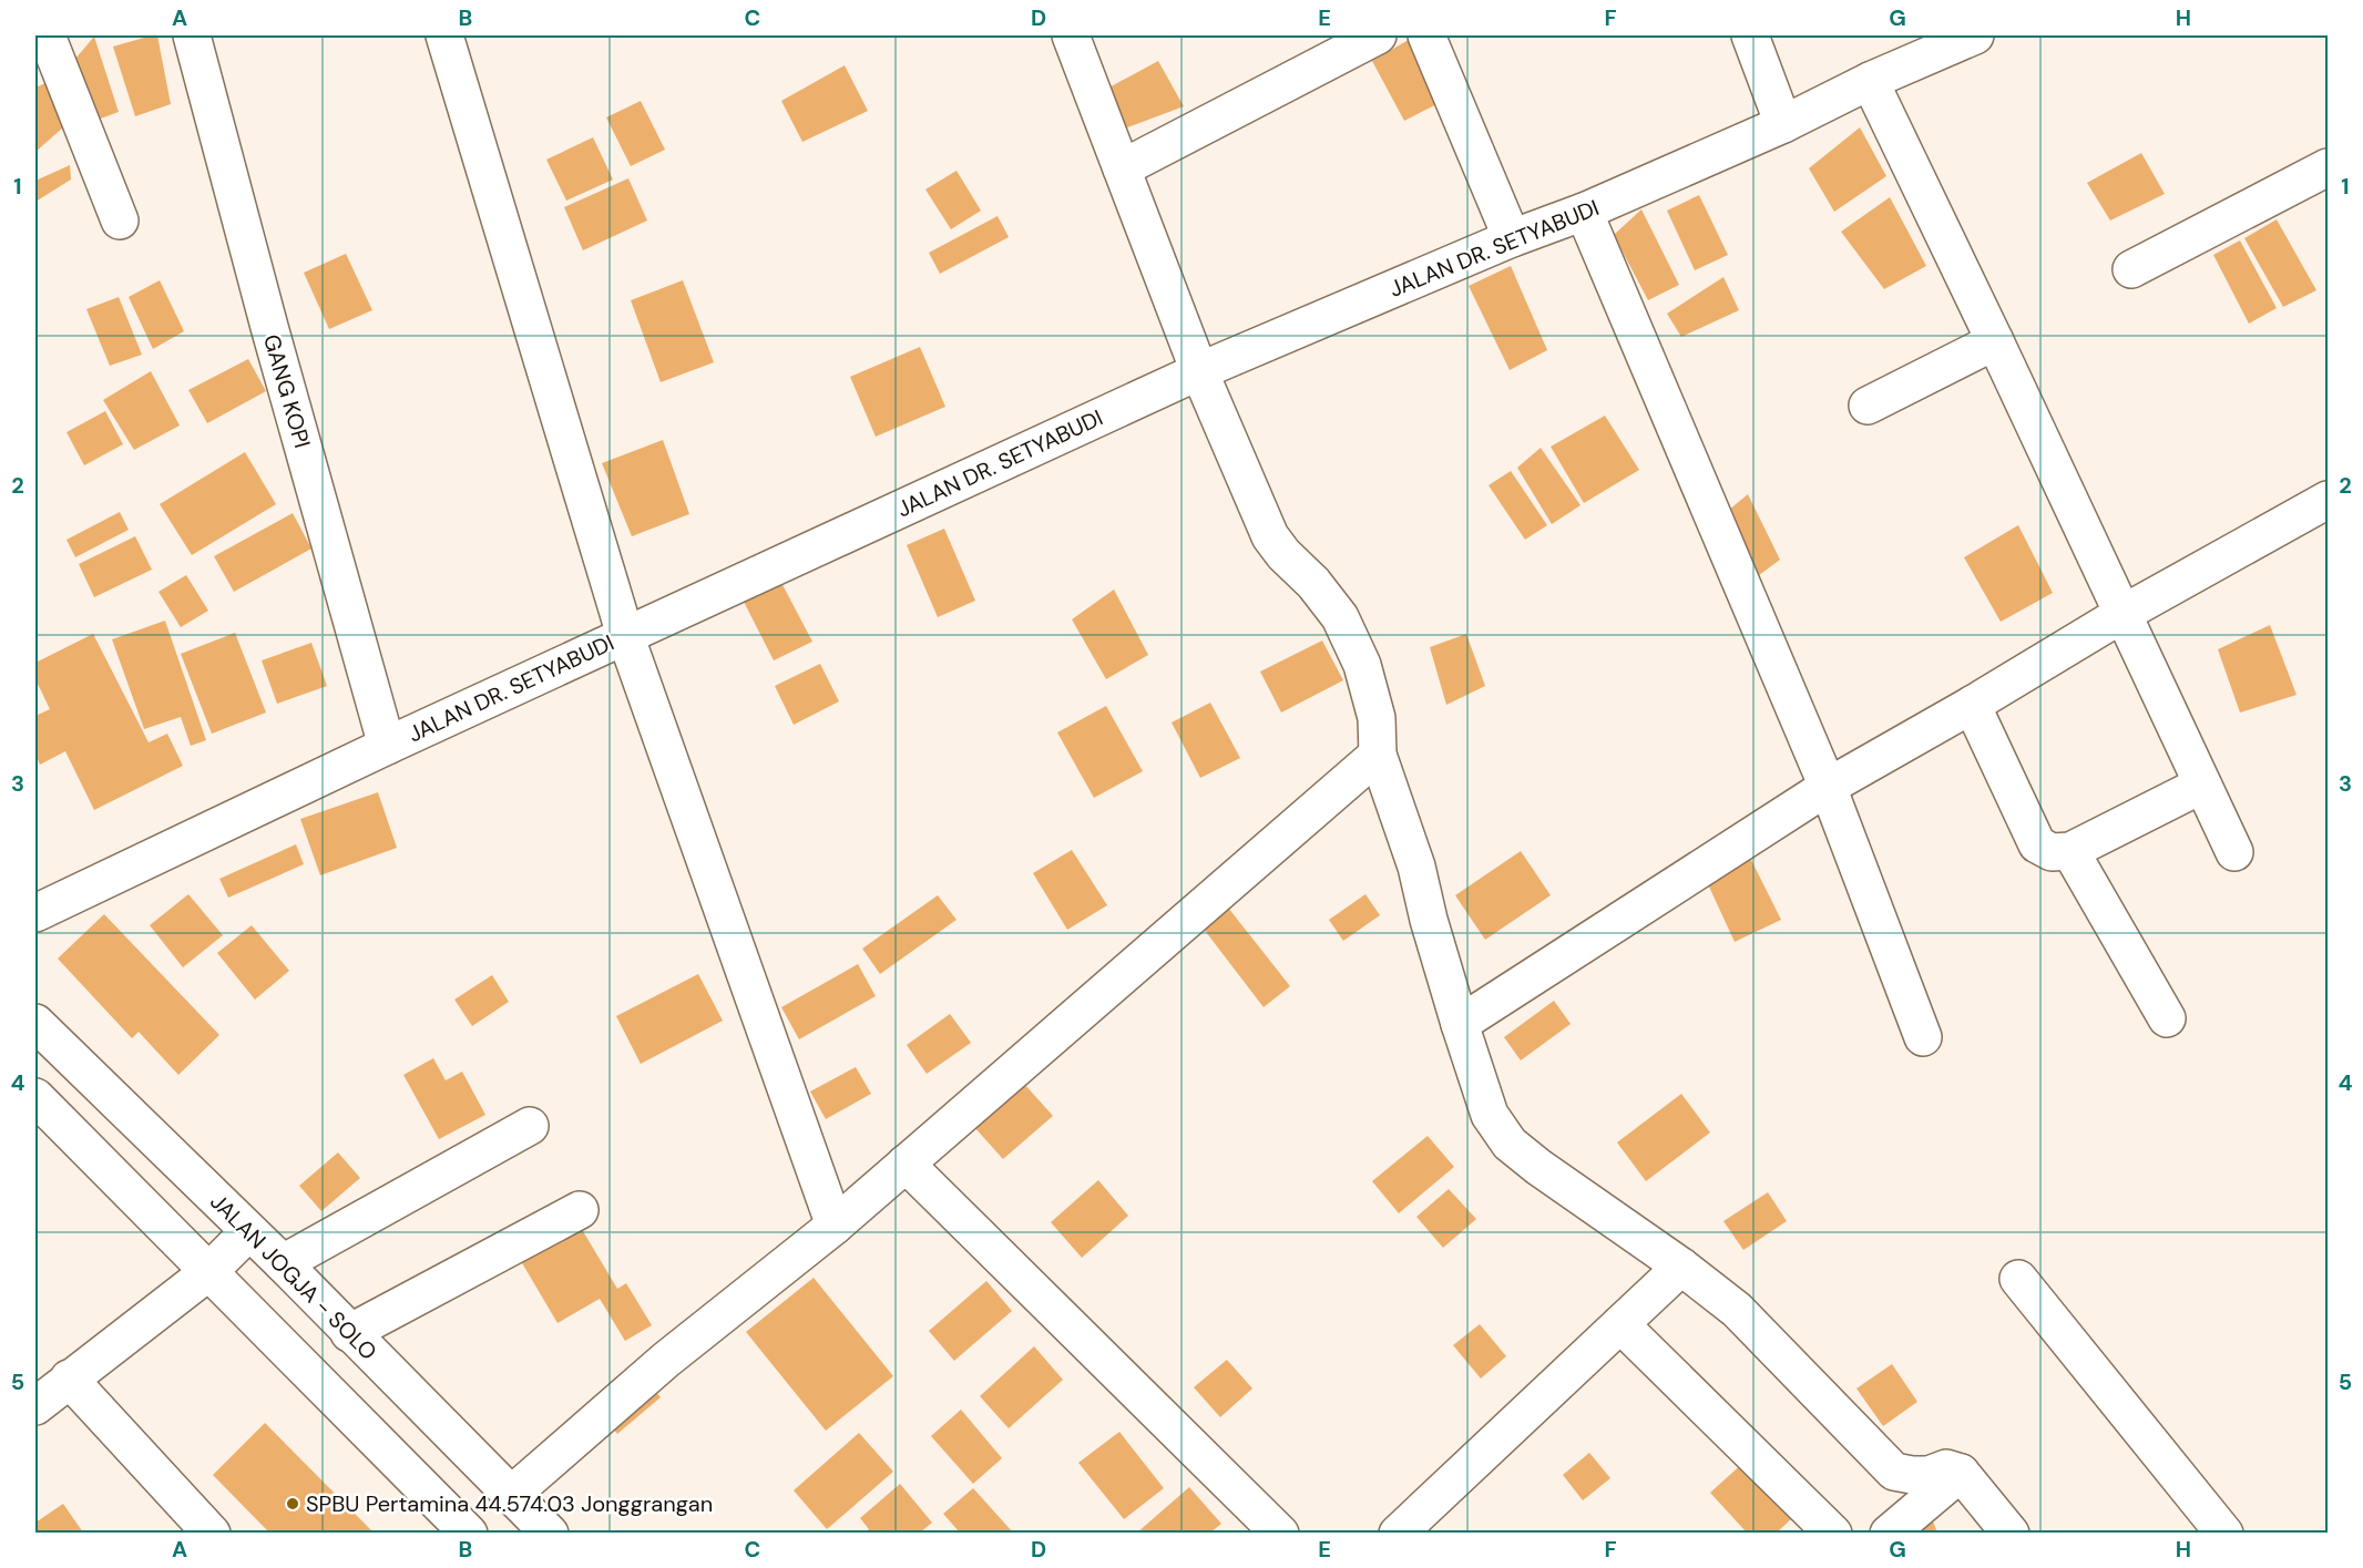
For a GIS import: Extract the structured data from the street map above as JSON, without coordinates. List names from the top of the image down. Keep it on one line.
{"streets":{"main road":["JALAN DR. SETYABUDI","GANG KOPI","JALAN JOGJA - SOLO"]},"crossings":[["JALAN DR. SETYABUDI","GANG KOPI"]],"places":["SPBU Pertamina 44.574.03 Jonggrangan"],"grid":{"columns":["A","B","C","D","E","F","G","H"],"rows":["1","2","3","4","5"]}}
